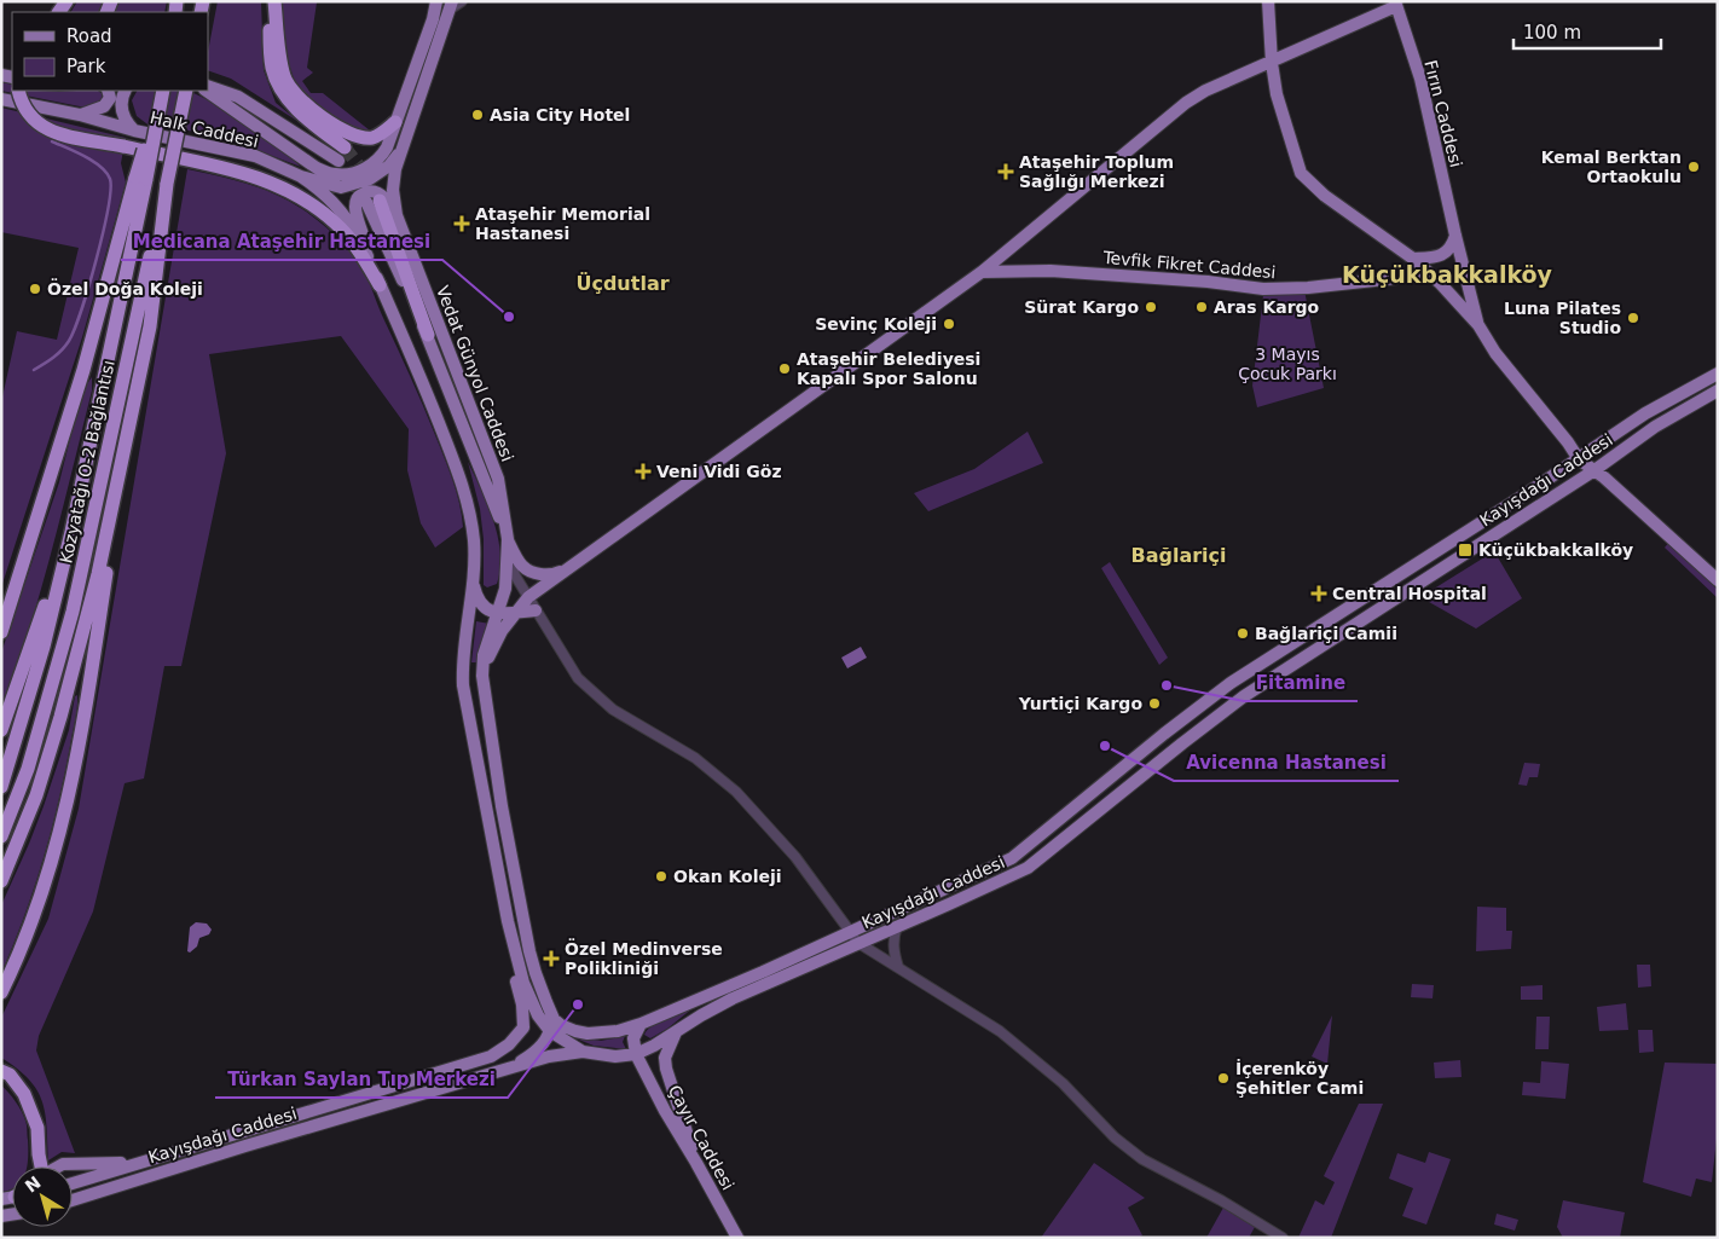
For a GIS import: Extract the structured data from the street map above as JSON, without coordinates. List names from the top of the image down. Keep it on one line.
{"streets":{"highway":["Kozyatağı O-2 Bağlantısı"],"main road":["Fırın Caddesi","Halk Caddesi","Tevfik Fikret Caddesi","Vedat Günyol Caddesi","Kayışdağı Caddesi","Çayır Caddesi"]},"crossings":[["Vedat Günyol Caddesi","Kayışdağı Caddesi"],["Kayışdağı Caddesi","Çayır Caddesi"]],"districts":["Küçükbakkalköy","Üçdutlar","Bağlariçi"],"parks":["3 Mayıs Çocuk Parkı"],"places":{"other":["Asia City Hotel","Kemal Berktan Ortaokulu","Özel Doğa Koleji","Sürat Kargo","Aras Kargo","Medicana Ataşehir Hastanesi","Luna Pilates Studio","Sevinç Koleji","Ataşehir Belediyesi Kapalı Spor Salonu","Bağlariçi Camii","Fitamine","Yurtiçi Kargo","Avicenna Hastanesi","Okan Koleji","Türkan Saylan Tıp Merkezi","İçerenköy Şehitler Cami"],"health":["Ataşehir Toplum Sağlığı Merkezi","Ataşehir Memorial Hastanesi","Veni Vidi Göz","Central Hospital","Özel Medinverse Polikliniği"],"transit":["Küçükbakkalköy"]},"legend":["Road","Park"],"scale_bar":"100 m","north":"top left"}
